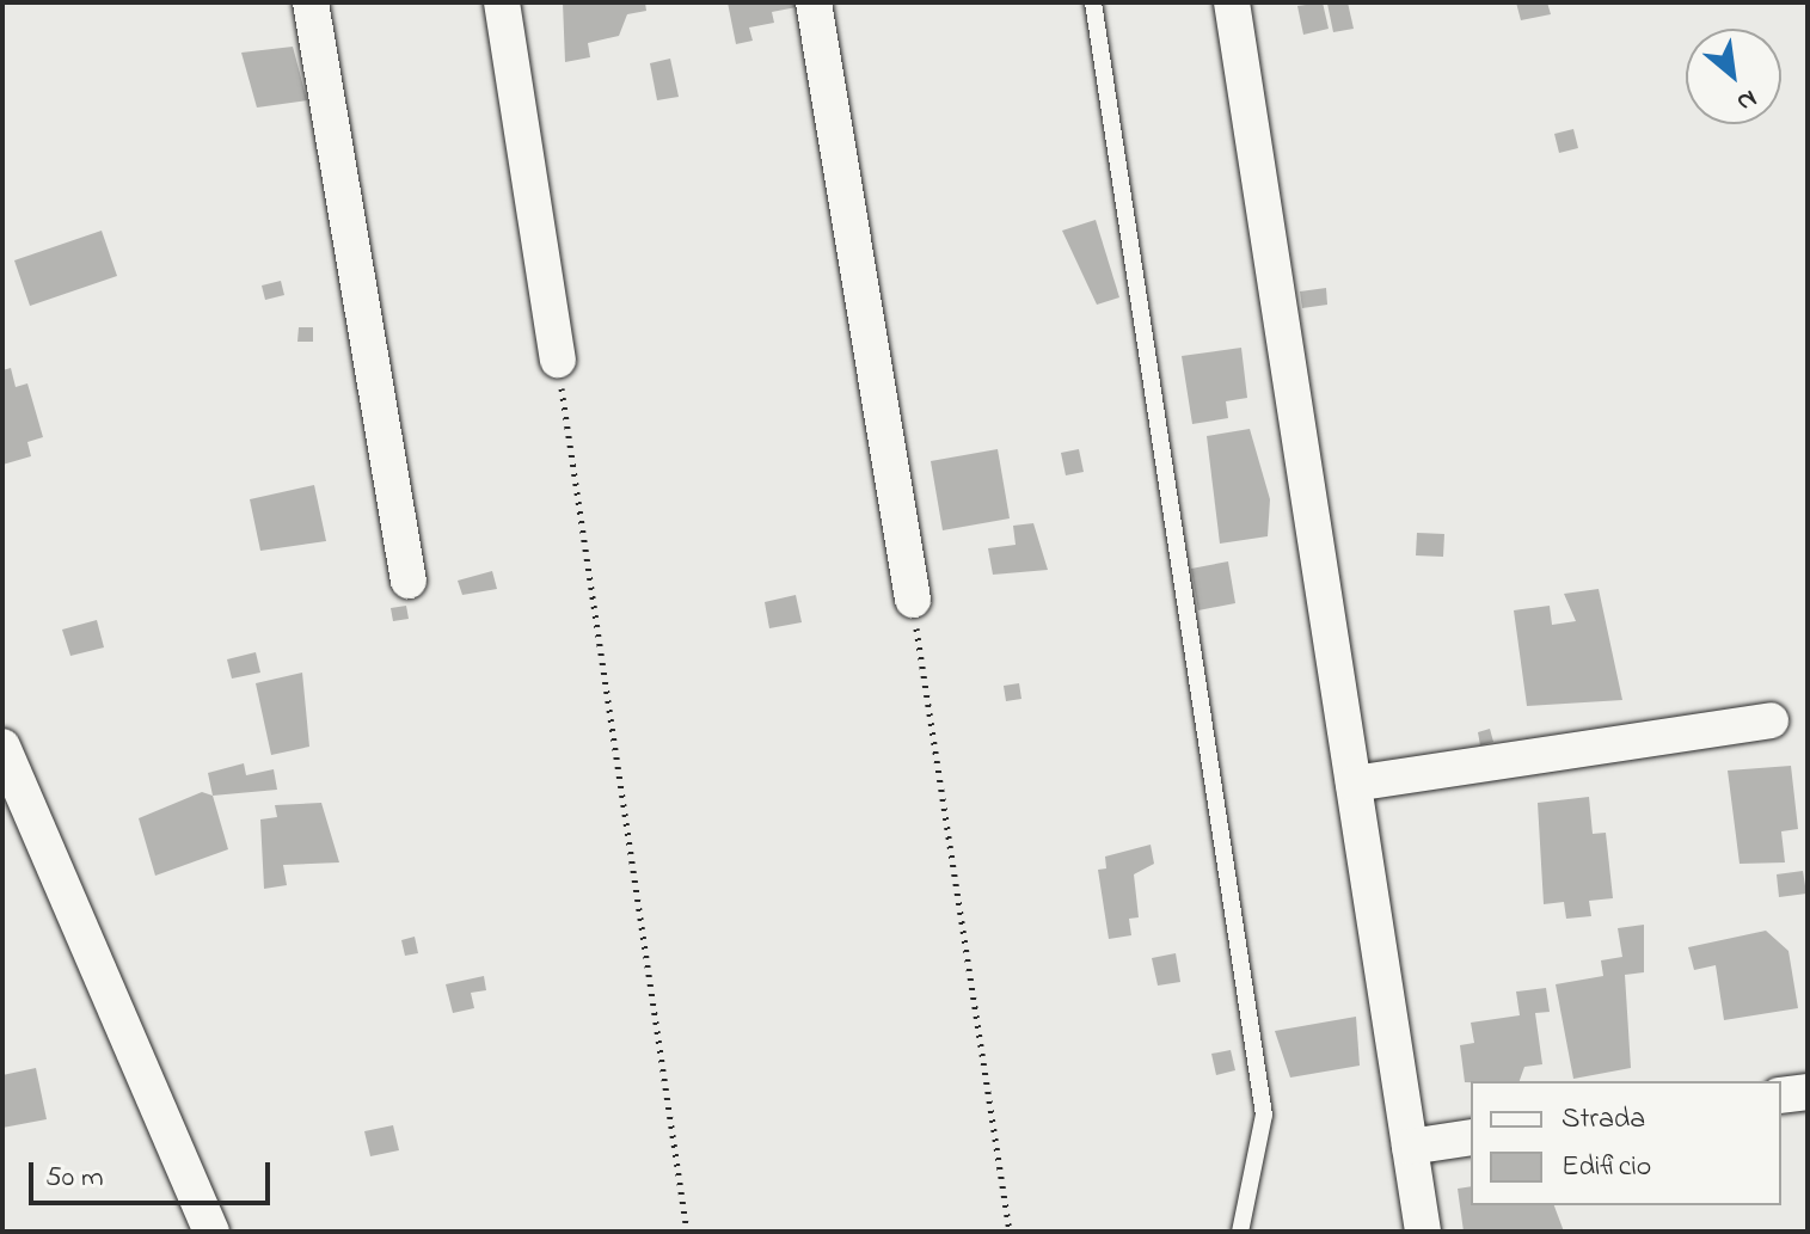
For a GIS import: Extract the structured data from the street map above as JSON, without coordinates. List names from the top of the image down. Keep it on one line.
{"legend":["Strada","Edificio"],"scale_bar":"50 m","north":"bottom right"}
